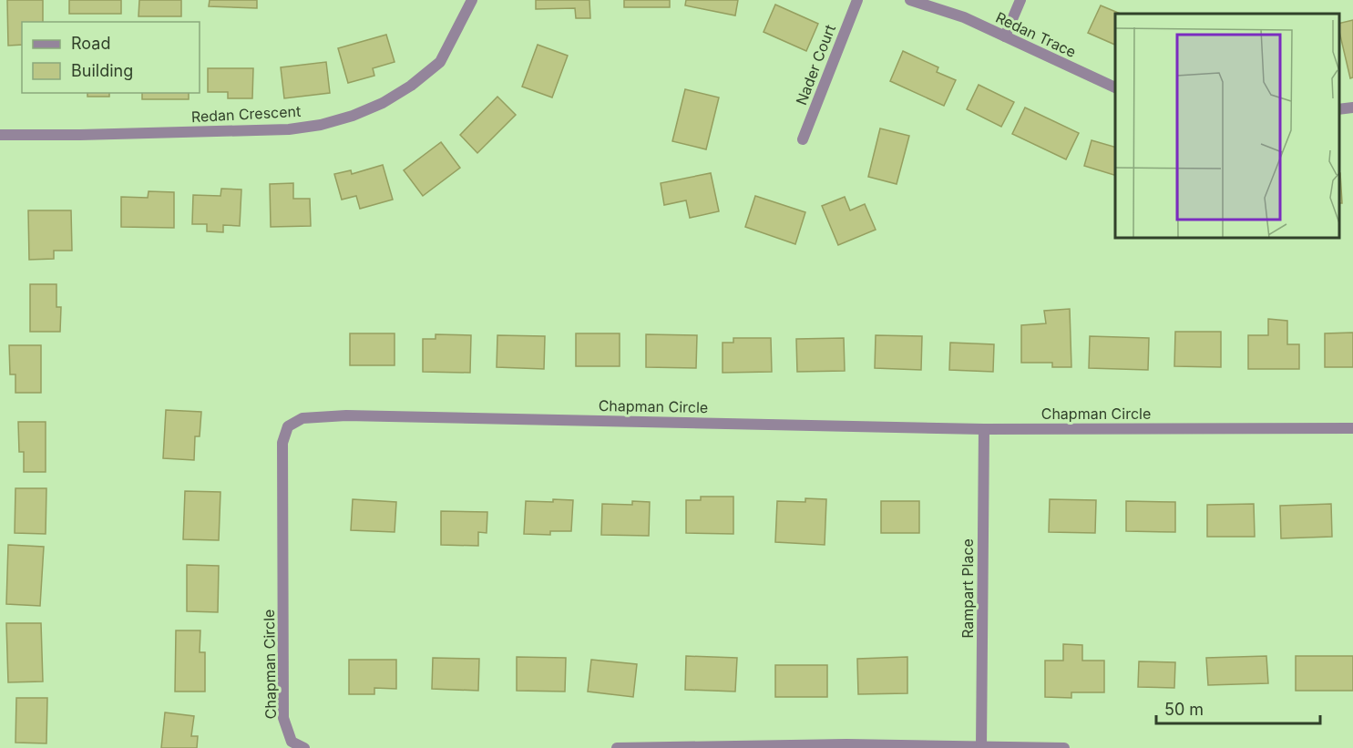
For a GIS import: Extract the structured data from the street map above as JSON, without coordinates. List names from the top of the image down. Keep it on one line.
{"streets":{"street":["Redan Trace","Nader Court","Redan Crescent","Chapman Circle","Rampart Place"]},"crossings":[["Chapman Circle","Rampart Place"]],"legend":["Road","Building"],"scale_bar":"50 m"}
